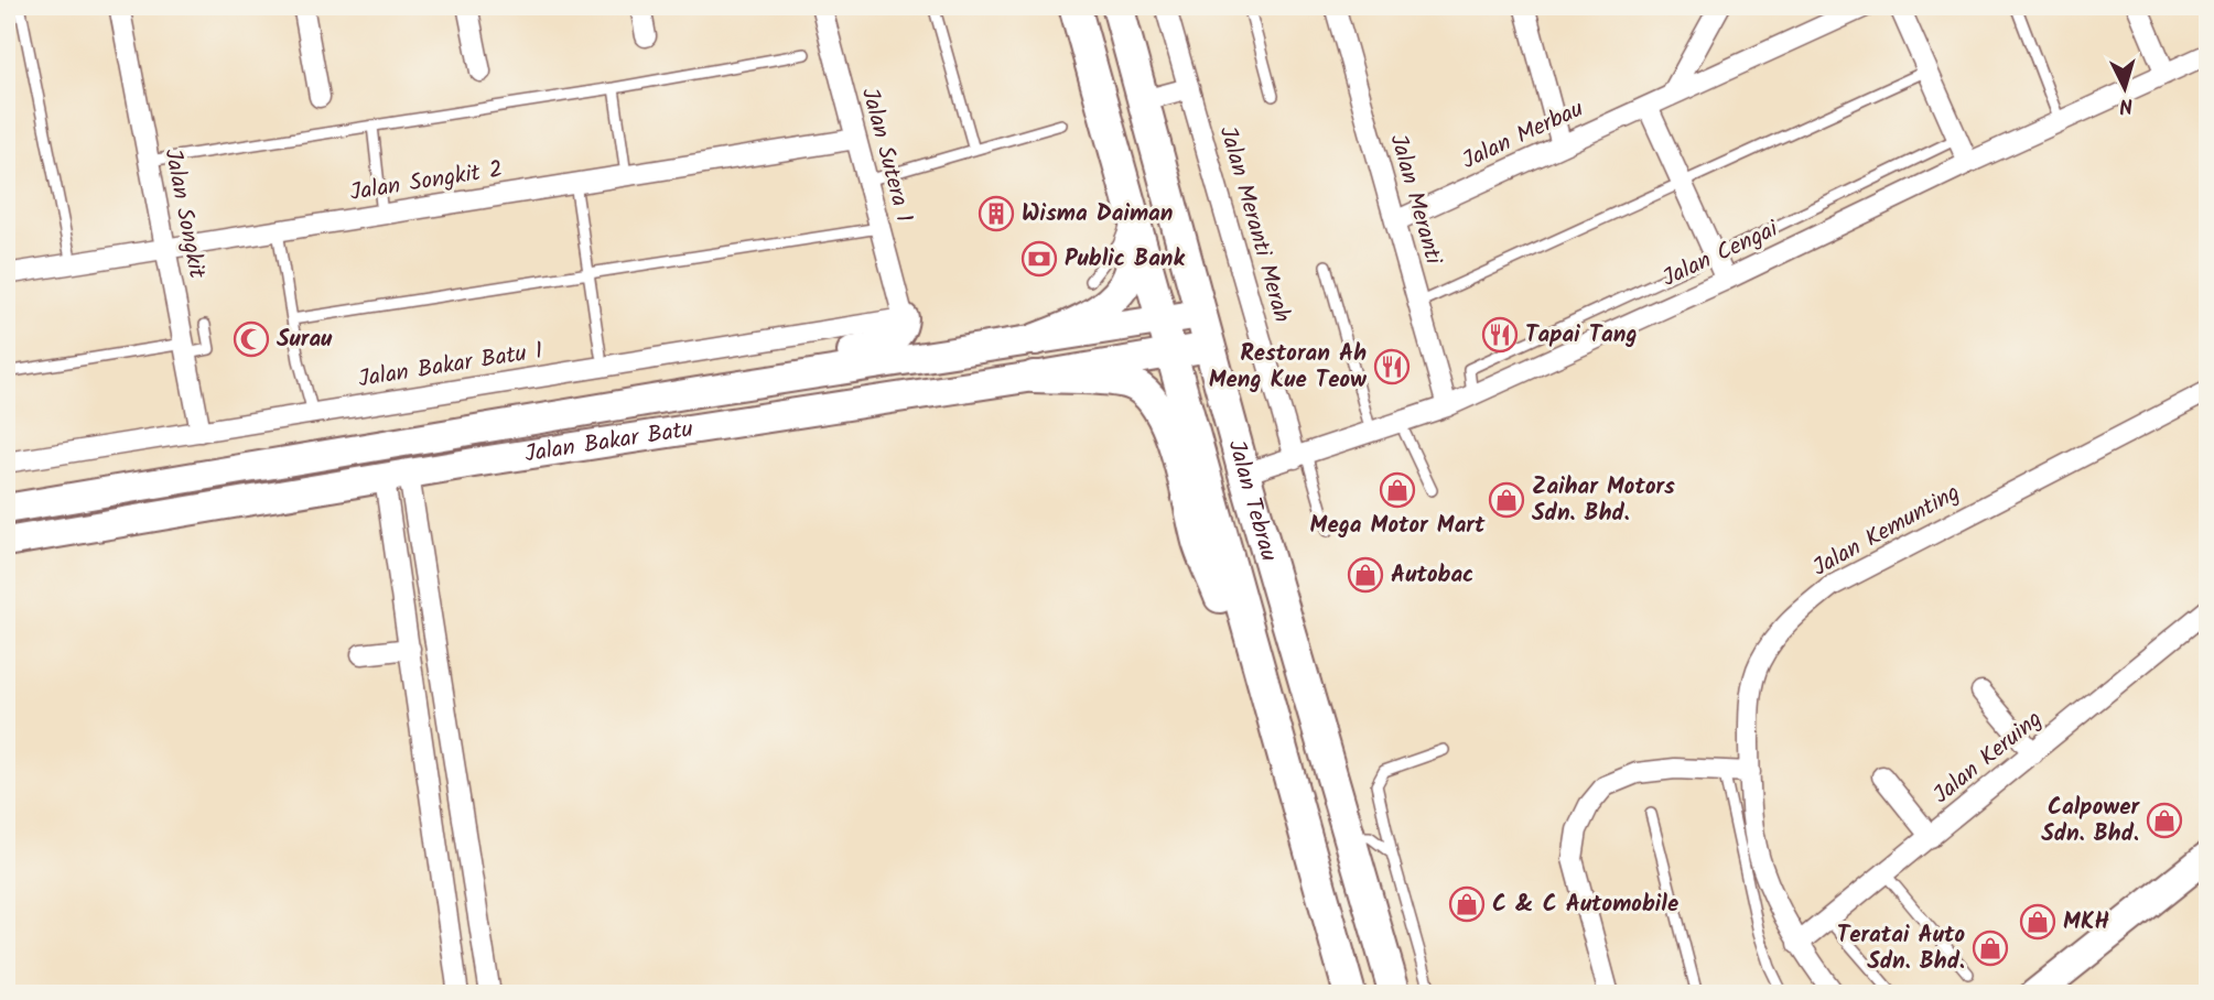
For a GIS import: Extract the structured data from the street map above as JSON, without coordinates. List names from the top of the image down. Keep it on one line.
{"streets":{"highway":["Jalan Tebrau"],"main road":["Jalan Bakar Batu"],"street":["Jalan Merbau","Jalan Sutera 1","Jalan Songkit 2","Jalan Meranti","Jalan Songkit","Jalan Meranti Merah","Jalan Cengai","Jalan Bakar Batu 1","Jalan Kemunting","Jalan Keruing"]},"crossings":[["Jalan Merbau","Jalan Meranti"],["Jalan Sutera 1","Jalan Songkit 2"],["Jalan Sutera 1","Jalan Bakar Batu 1"],["Jalan Songkit 2","Jalan Songkit"],["Jalan Meranti","Jalan Cengai"],["Jalan Songkit","Jalan Bakar Batu 1"],["Jalan Meranti Merah","Jalan Cengai"],["Jalan Cengai","Jalan Tebrau"],["Jalan Bakar Batu","Jalan Tebrau"],["Jalan Kemunting","Jalan Keruing"]],"places":{"building":["Wisma Daiman"],"bank":["Public Bank"],"restaurant":["Tapai Tang","Restoran Ah Meng Kue Teow"],"mosque":["Surau"],"shop":["Mega Motor Mart","Zaihar Motors Sdn. Bhd.","Autobac","Calpower Sdn. Bhd.","C & C Automobile","MKH","Teratai Auto Sdn. Bhd."]},"north":"bottom"}
